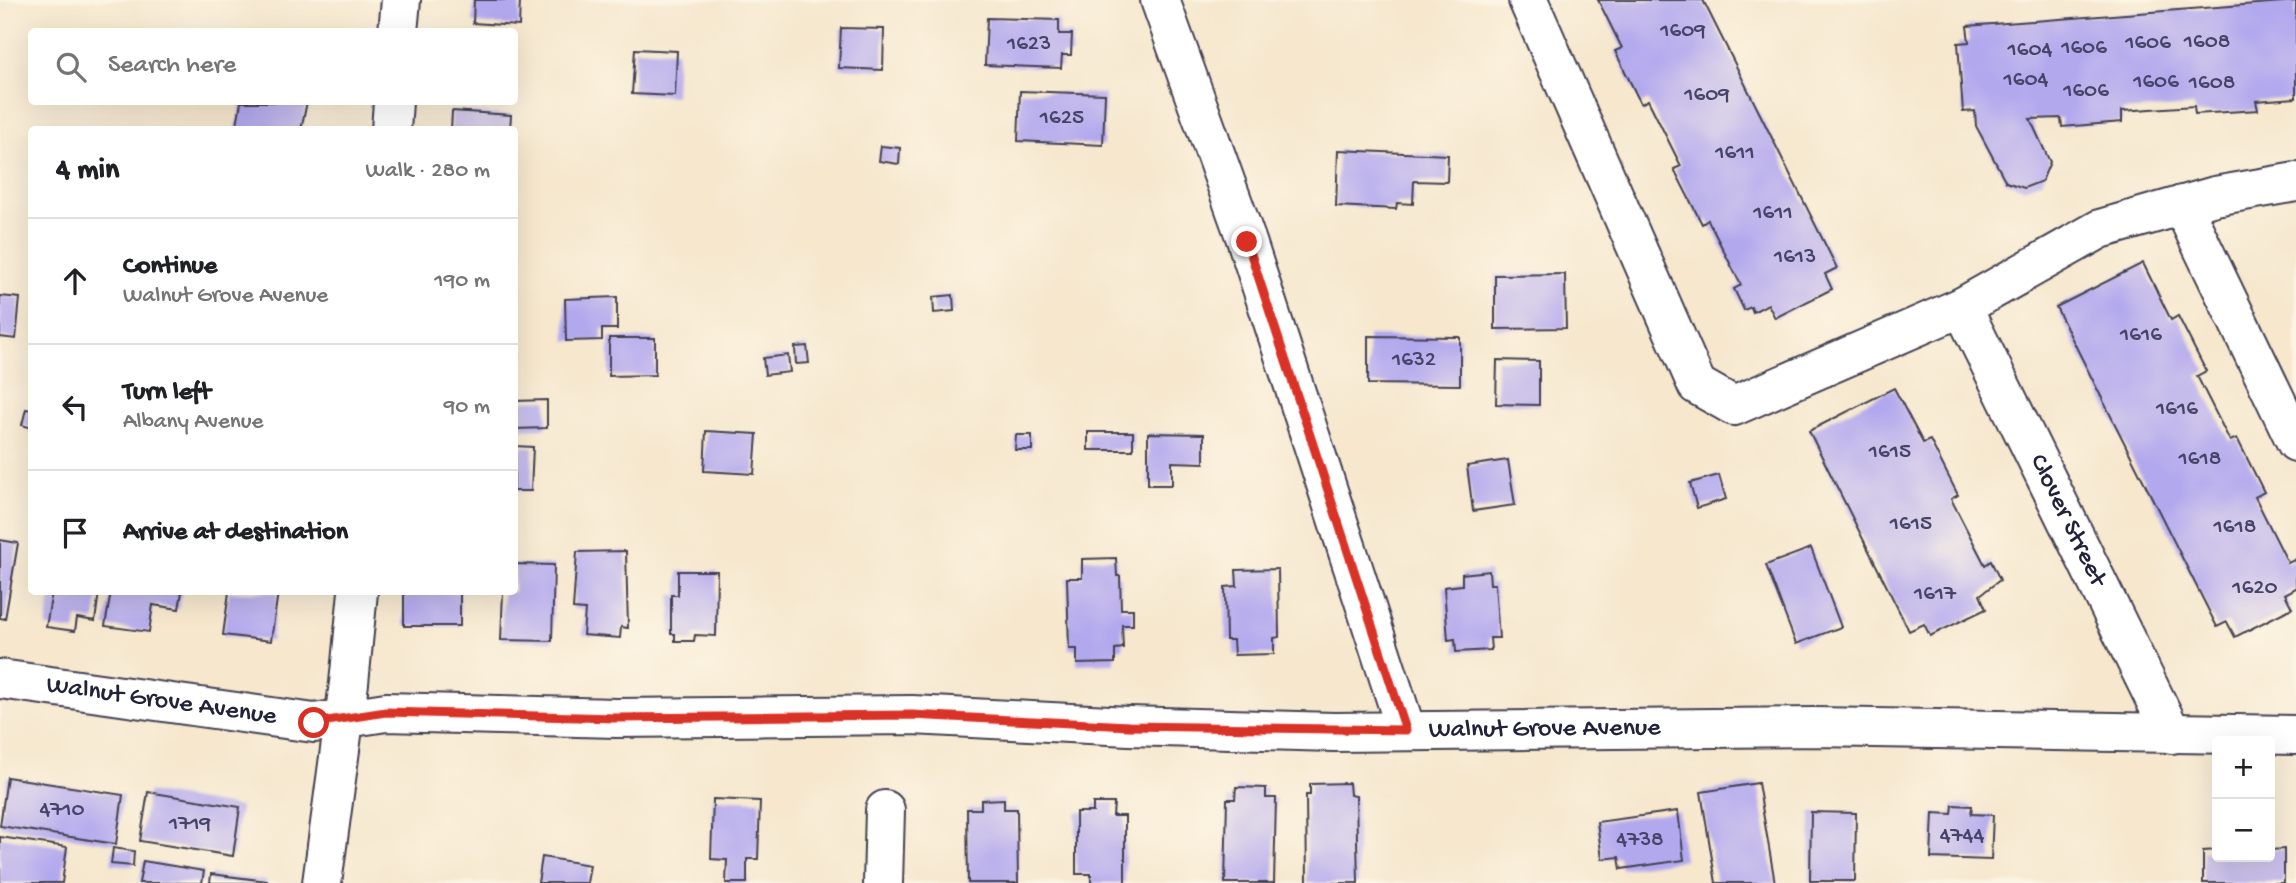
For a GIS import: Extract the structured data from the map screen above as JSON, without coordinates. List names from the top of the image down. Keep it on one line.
{"streets":{"street":["Clover Street","Walnut Grove Avenue"]},"crossings":[["Clover Street","Walnut Grove Avenue"]],"house_numbers":["1609","1608","1606","1623","1606","1604","1604","1606","1608","1606","1609","1625","1611","1611","1613","1616","1632","1616","1615","1618","1615","1618","1620","1617","4710","1719","4744","4738"],"page":{"search":"Search here","heading":["4 min","Walk · 280 m"],"list":[["Continue","Walnut Grove Avenue","190 m"],["Turn left","Albany Avenue","90 m"],"Arrive at destination"],"map_buttons":["+","−"]}}
